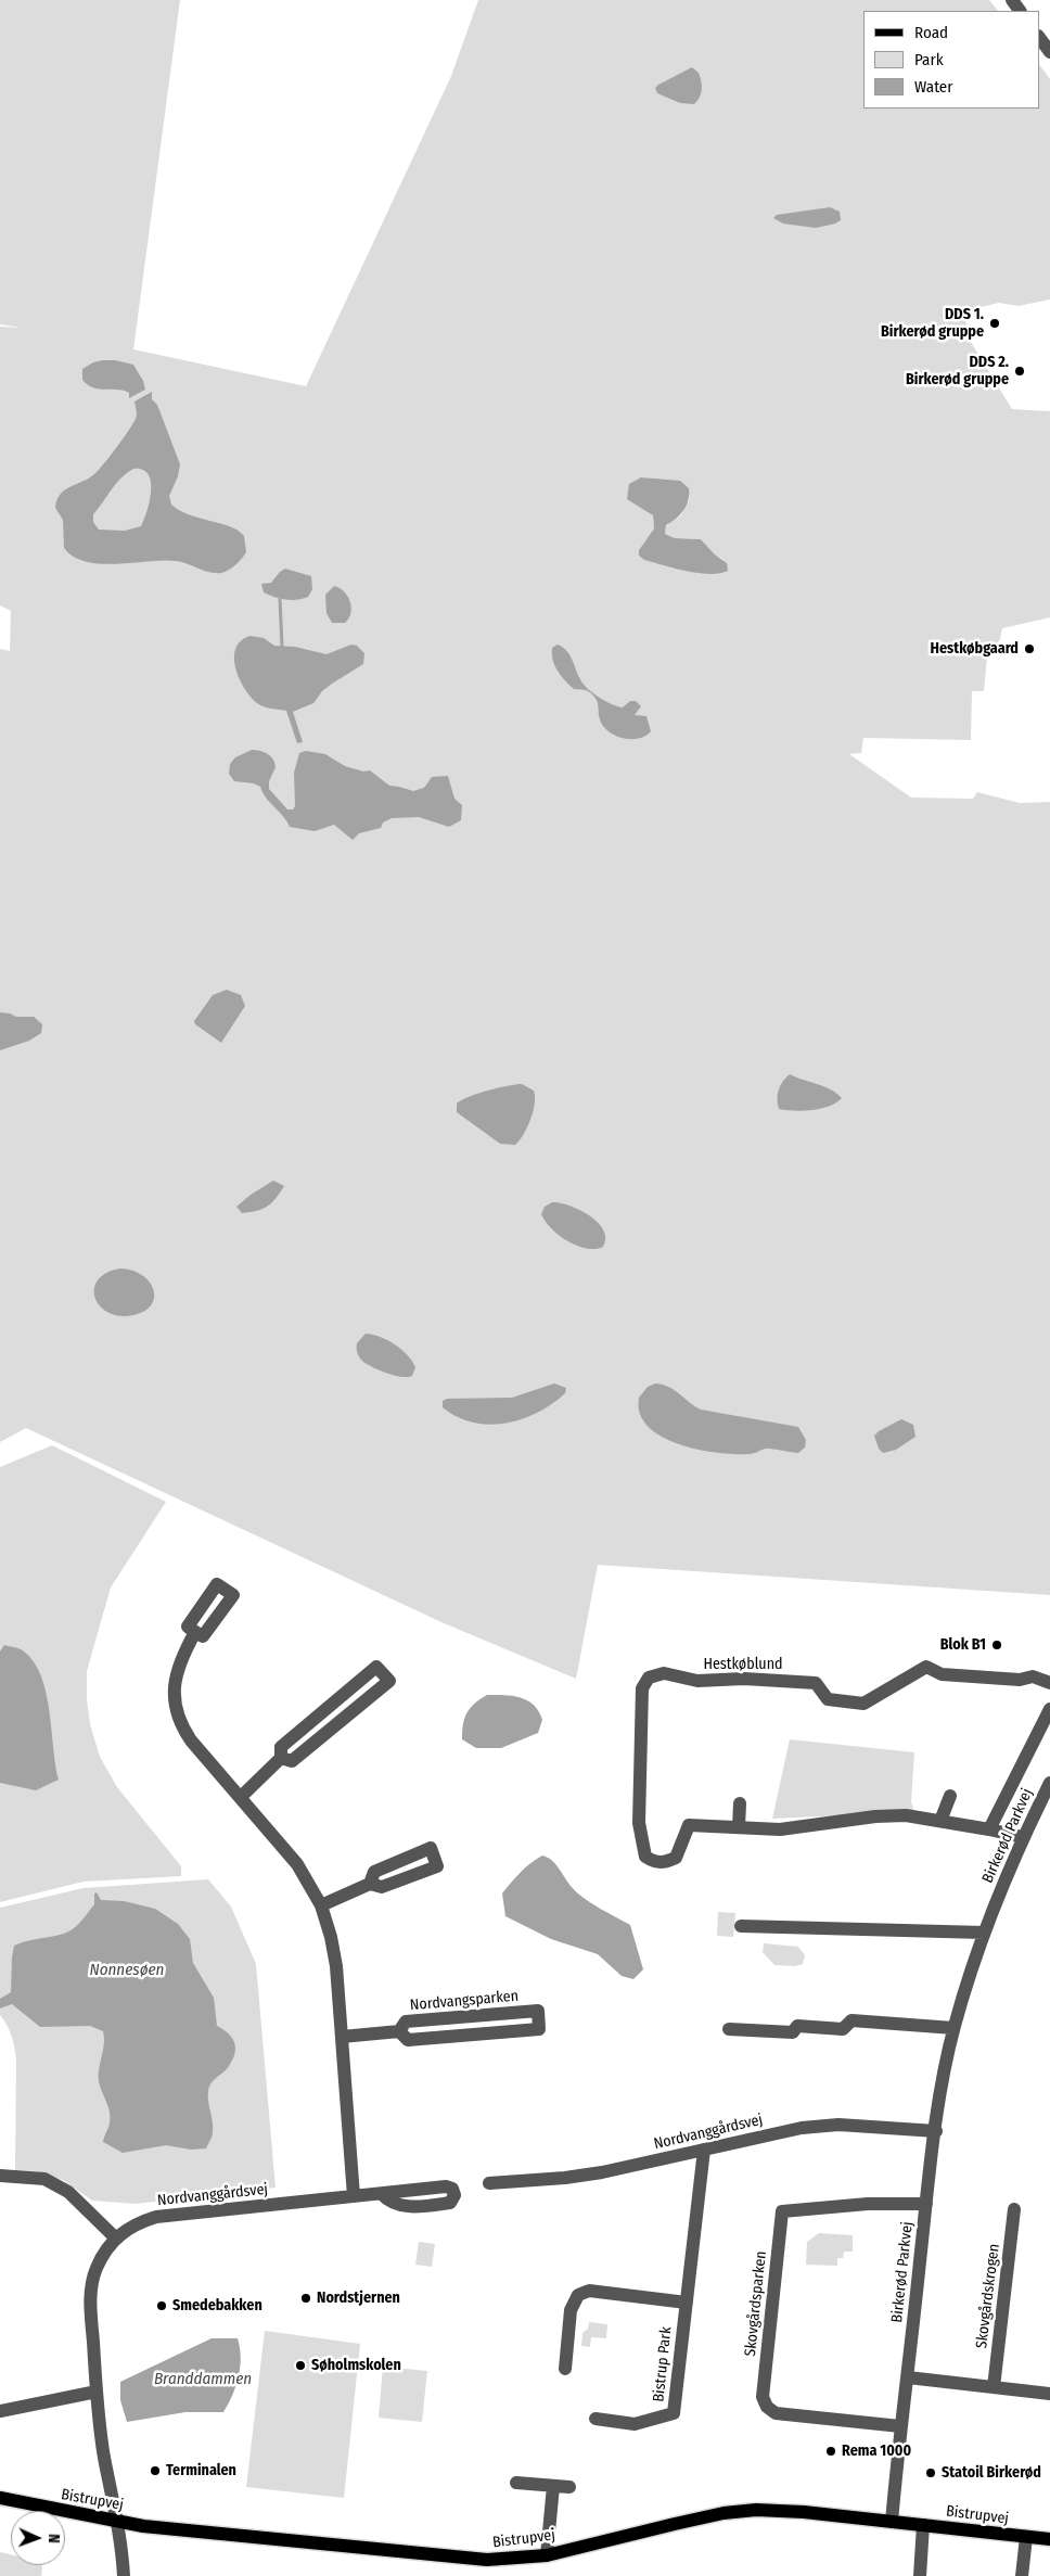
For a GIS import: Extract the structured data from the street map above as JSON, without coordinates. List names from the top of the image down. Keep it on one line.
{"streets":{"main road":["Bistrupvej"],"street":["Hestkøblund","Birkerød Parkvej","Nordvangsparken","Nordvanggårdsvej","Skovgårdskrogen","Skovgårdsparken","Bistrup Park"]},"crossings":[["Hestkøblund","Birkerød Parkvej"],["Birkerød Parkvej","Nordvanggårdsvej"],["Birkerød Parkvej","Skovgårdsparken"],["Birkerød Parkvej","Bistrupvej"],["Nordvanggårdsvej","Bistrup Park"],["Nordvanggårdsvej","Bistrupvej"]],"water":["Nonnesøen","Branddammen"],"places":["DDS 1. Birkerød gruppe","DDS 2. Birkerød gruppe","Hestkøbgaard","Blok B1","Nordstjernen","Smedebakken","Søholmskolen","Rema 1000","Terminalen","Statoil Birkerød"],"legend":["Road","Park","Water"],"north":"right"}
